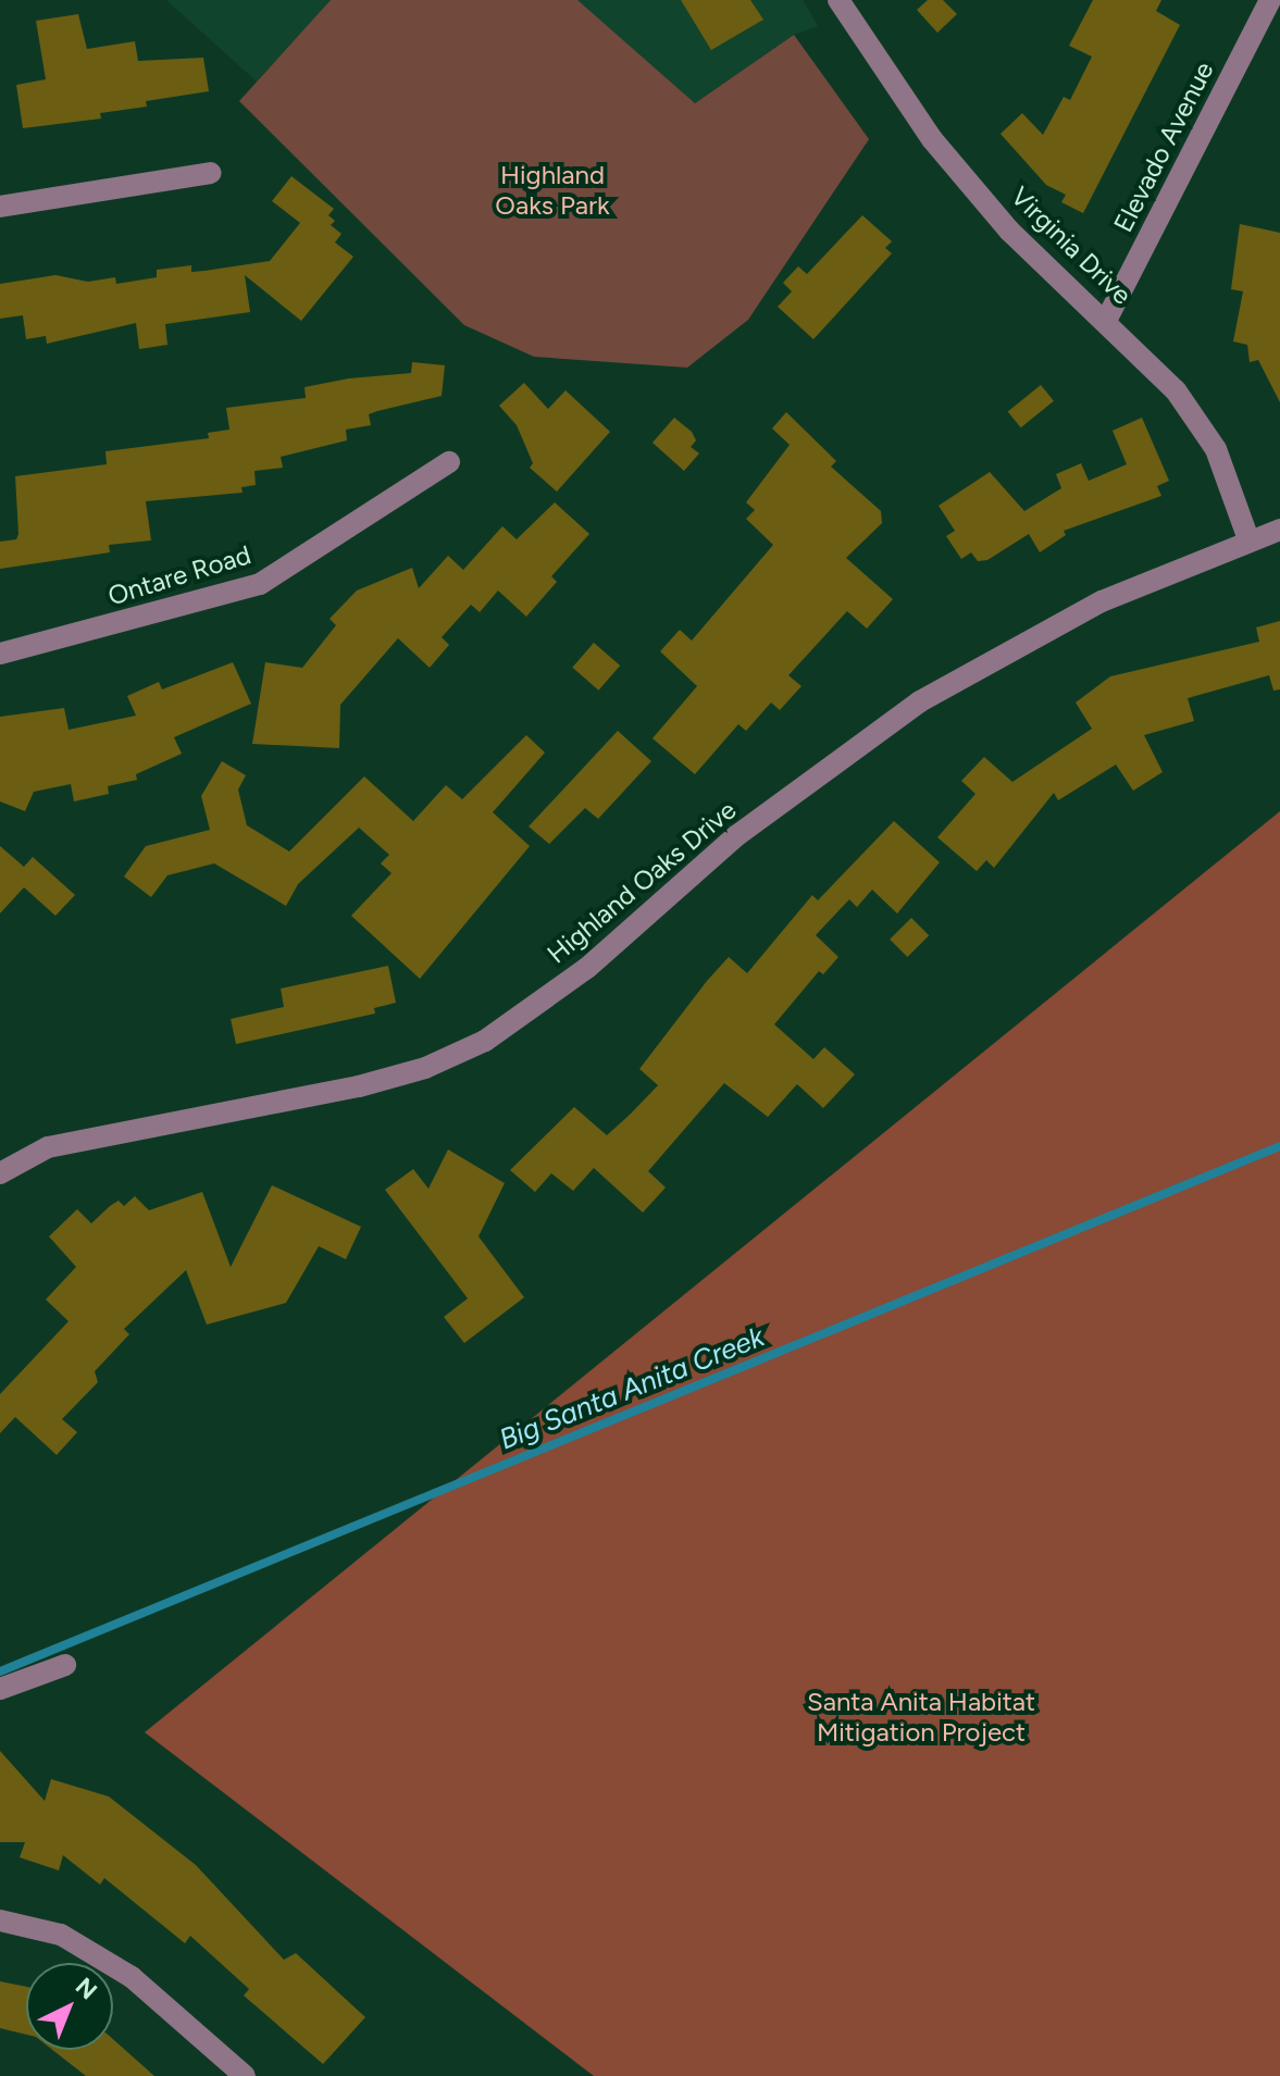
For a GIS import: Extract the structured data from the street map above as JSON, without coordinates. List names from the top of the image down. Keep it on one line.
{"streets":{"street":["Elevado Avenue","Virginia Drive","Ontare Road","Highland Oaks Drive"]},"crossings":[["Elevado Avenue","Virginia Drive"],["Virginia Drive","Highland Oaks Drive"]],"water":["Big Santa Anita Creek"],"parks":["Highland Oaks Park","Santa Anita Habitat Mitigation Project"],"north":"top right"}
